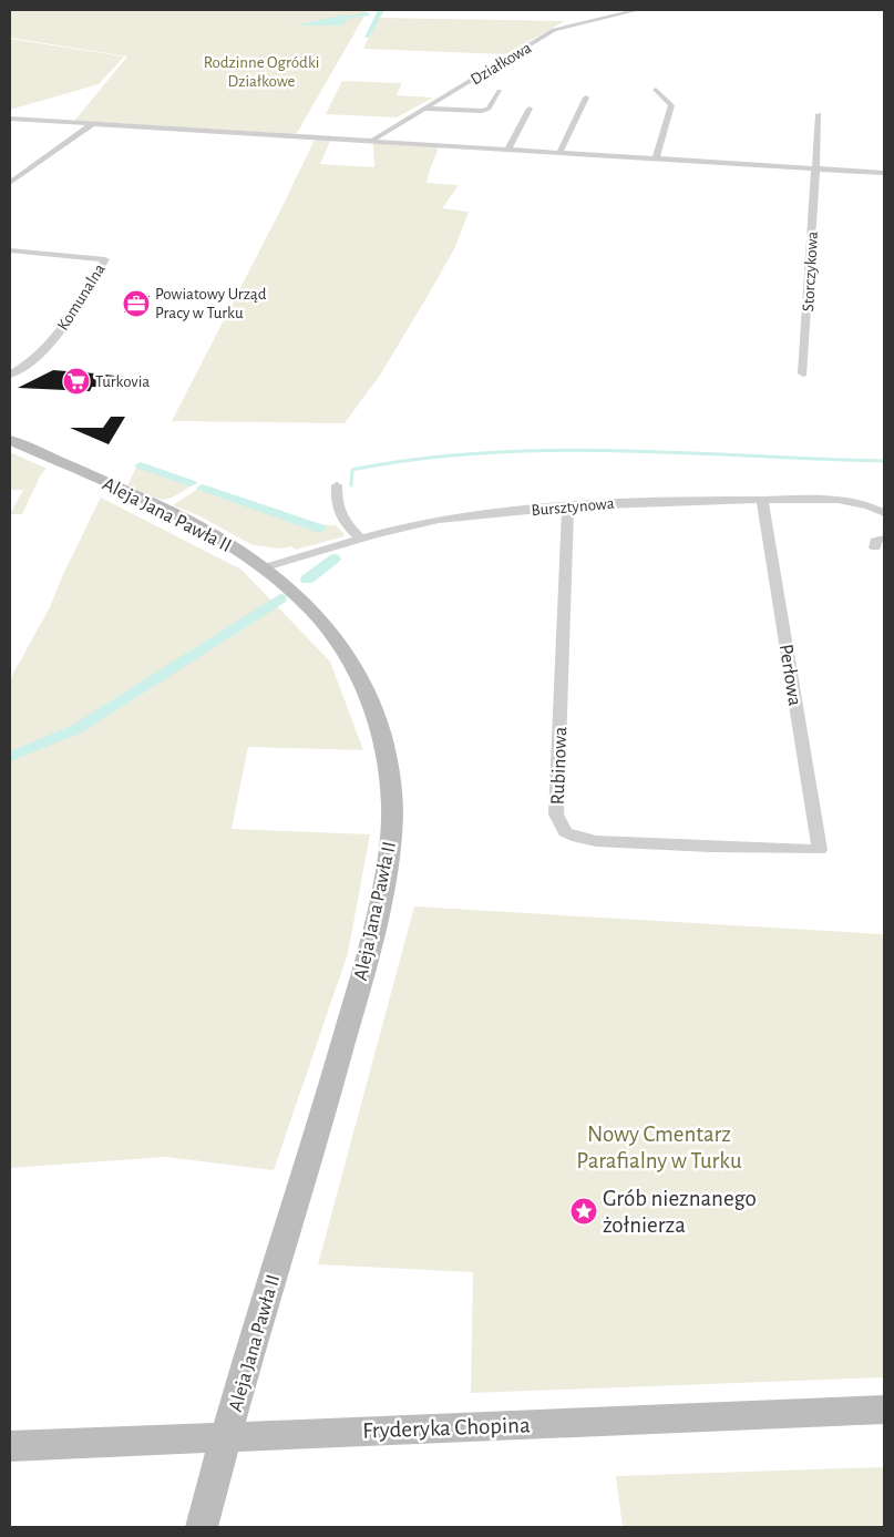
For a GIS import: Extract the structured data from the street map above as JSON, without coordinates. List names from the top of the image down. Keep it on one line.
{"streets":{"main road":["Aleja Jana Pawła II","Fryderyka Chopina"],"street":["Działkowa","Storczykowa","Komunalna","Bursztynowa","Perłowa","Rubinowa"]},"crossings":[["Bursztynowa","Aleja Jana Pawła II"],["Bursztynowa","Perłowa"],["Bursztynowa","Rubinowa"],["Aleja Jana Pawła II","Fryderyka Chopina"],["Perłowa","Rubinowa"]],"parks":["Rodzinne Ogródki Działkowe","Nowy Cmentarz Parafialny w Turku"],"places":{"office":["Powiatowy Urząd Pracy w Turku"],"supermarket":["Turkovia"],"place":["Grób nieznanego żołnierza"]}}
